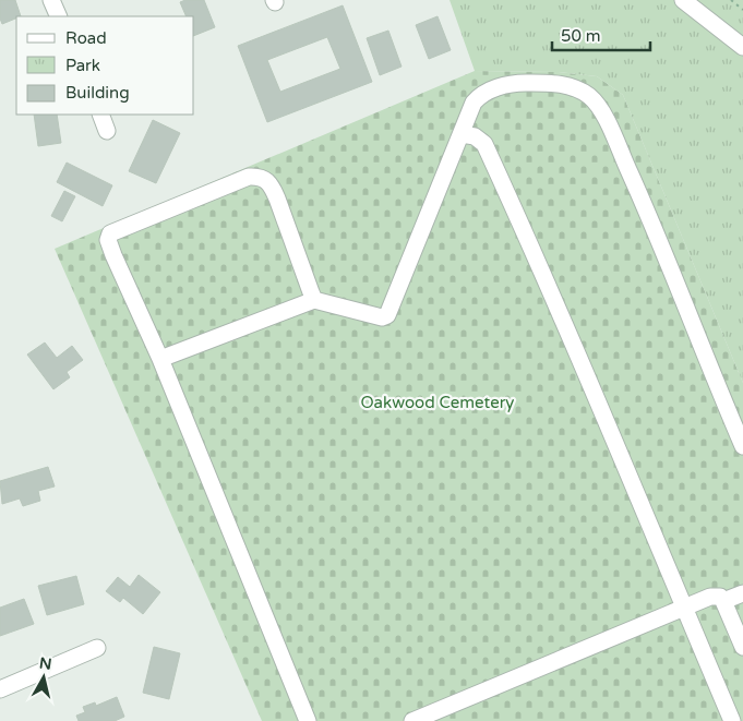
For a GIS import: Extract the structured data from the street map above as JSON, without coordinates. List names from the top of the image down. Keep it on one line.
{"parks":["Oakwood Cemetery"],"legend":["Road","Park","Building"],"scale_bar":"50 m","north":"top"}
